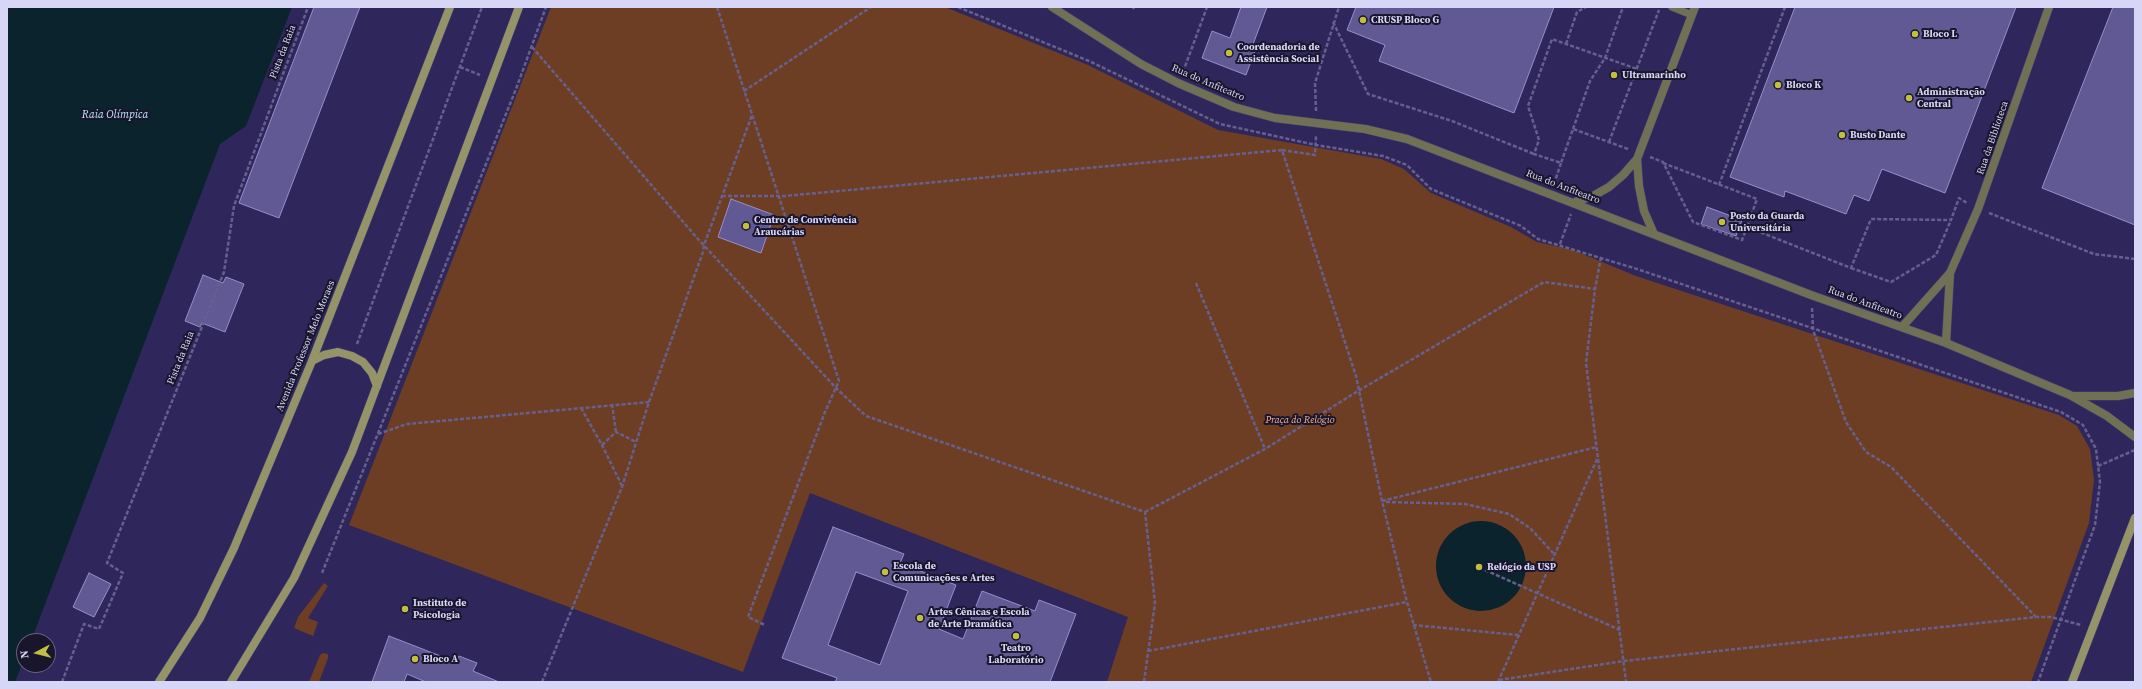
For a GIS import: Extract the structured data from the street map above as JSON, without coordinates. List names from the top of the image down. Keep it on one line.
{"streets":{"street":["Rua do Anfiteatro","Rua da Biblioteca","Avenida Professor Melo Moraes"],"path":["Pista da Raia"]},"crossings":[["Rua do Anfiteatro","Rua da Biblioteca"]],"water":["Raia Olímpica"],"parks":["Praça do Relógio"],"places":["CRUSP Bloco G","Bloco L","Coordenadoria de Assistência Social","Ultramarinho","Bloco K","Administração Central","Busto Dante","Posto da Guarda Universitária","Centro de Convivência Araucárias","Relógio da USP","Escola de Comunicações e Artes","Instituto de Psicologia","Artes Cênicas e Escola de Arte Dramática","Teatro Laboratório","Bloco A"],"north":"left"}
